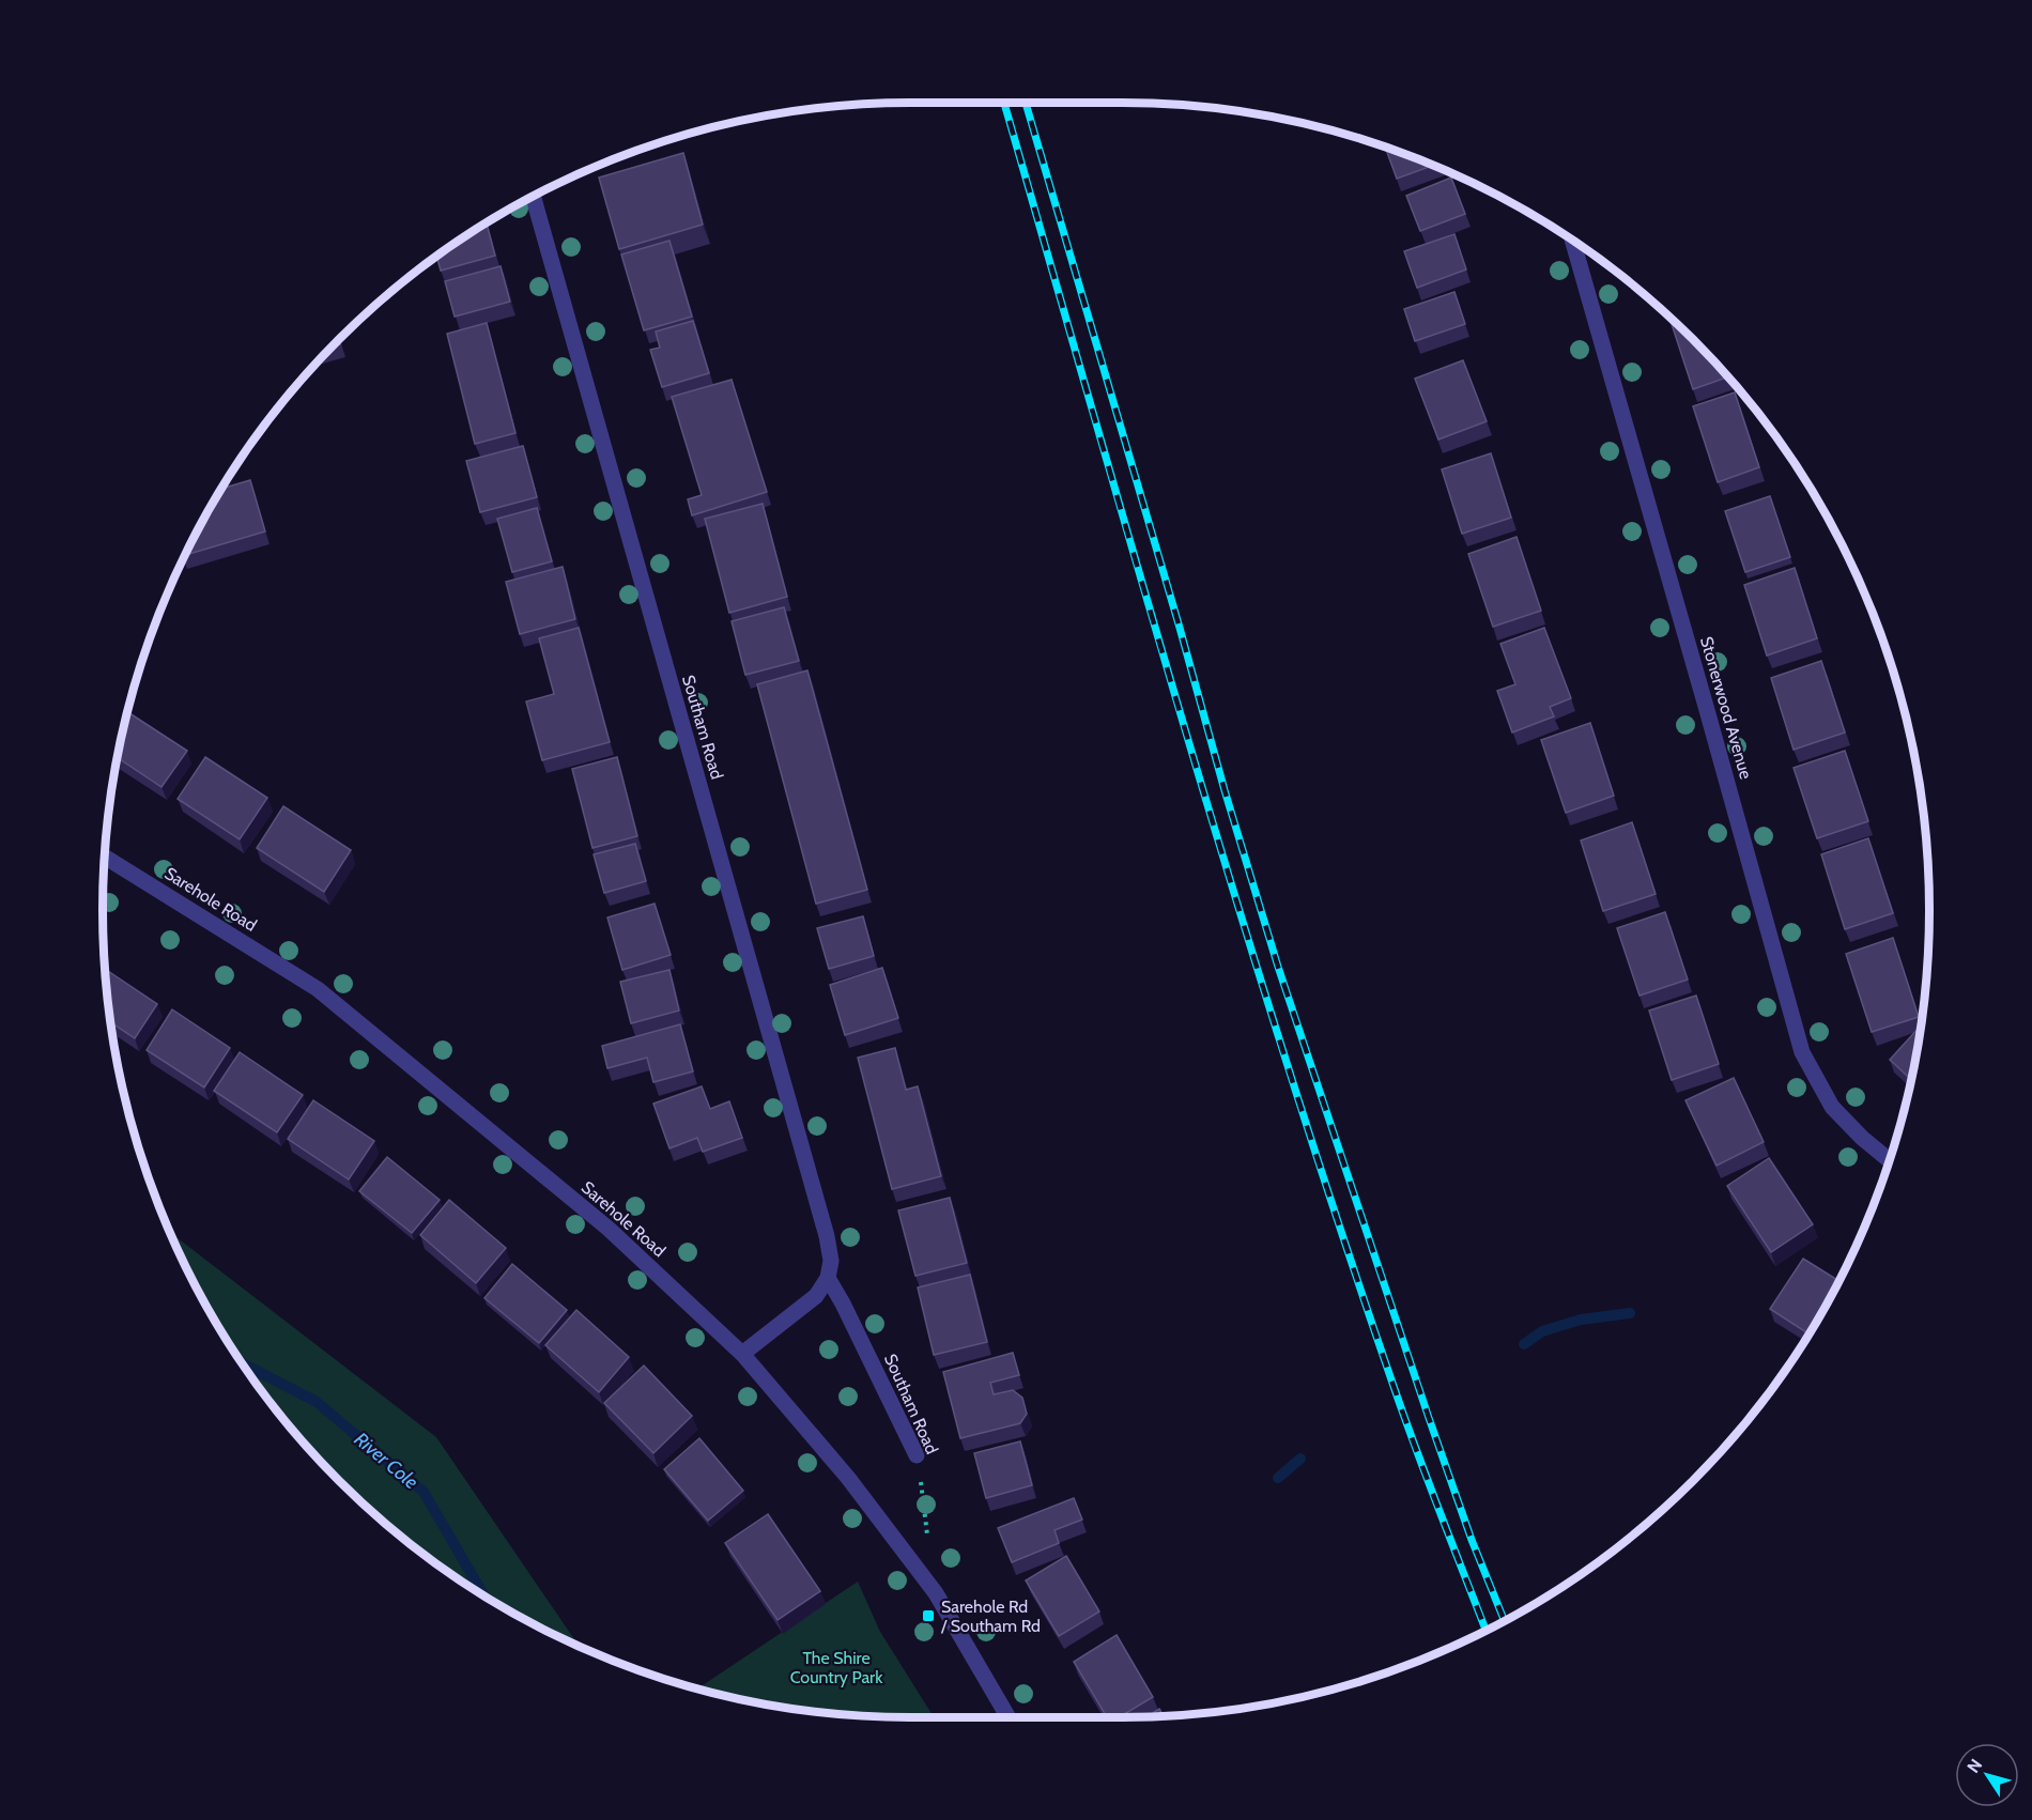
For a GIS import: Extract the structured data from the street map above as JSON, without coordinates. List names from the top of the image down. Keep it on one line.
{"streets":{"street":["Stonerwood Avenue","Southam Road","Sarehole Road"]},"water":["River Cole"],"parks":["The Shire Country Park"],"places":{"transit":["Sarehole Rd / Southam Rd"]},"north":"top left"}
